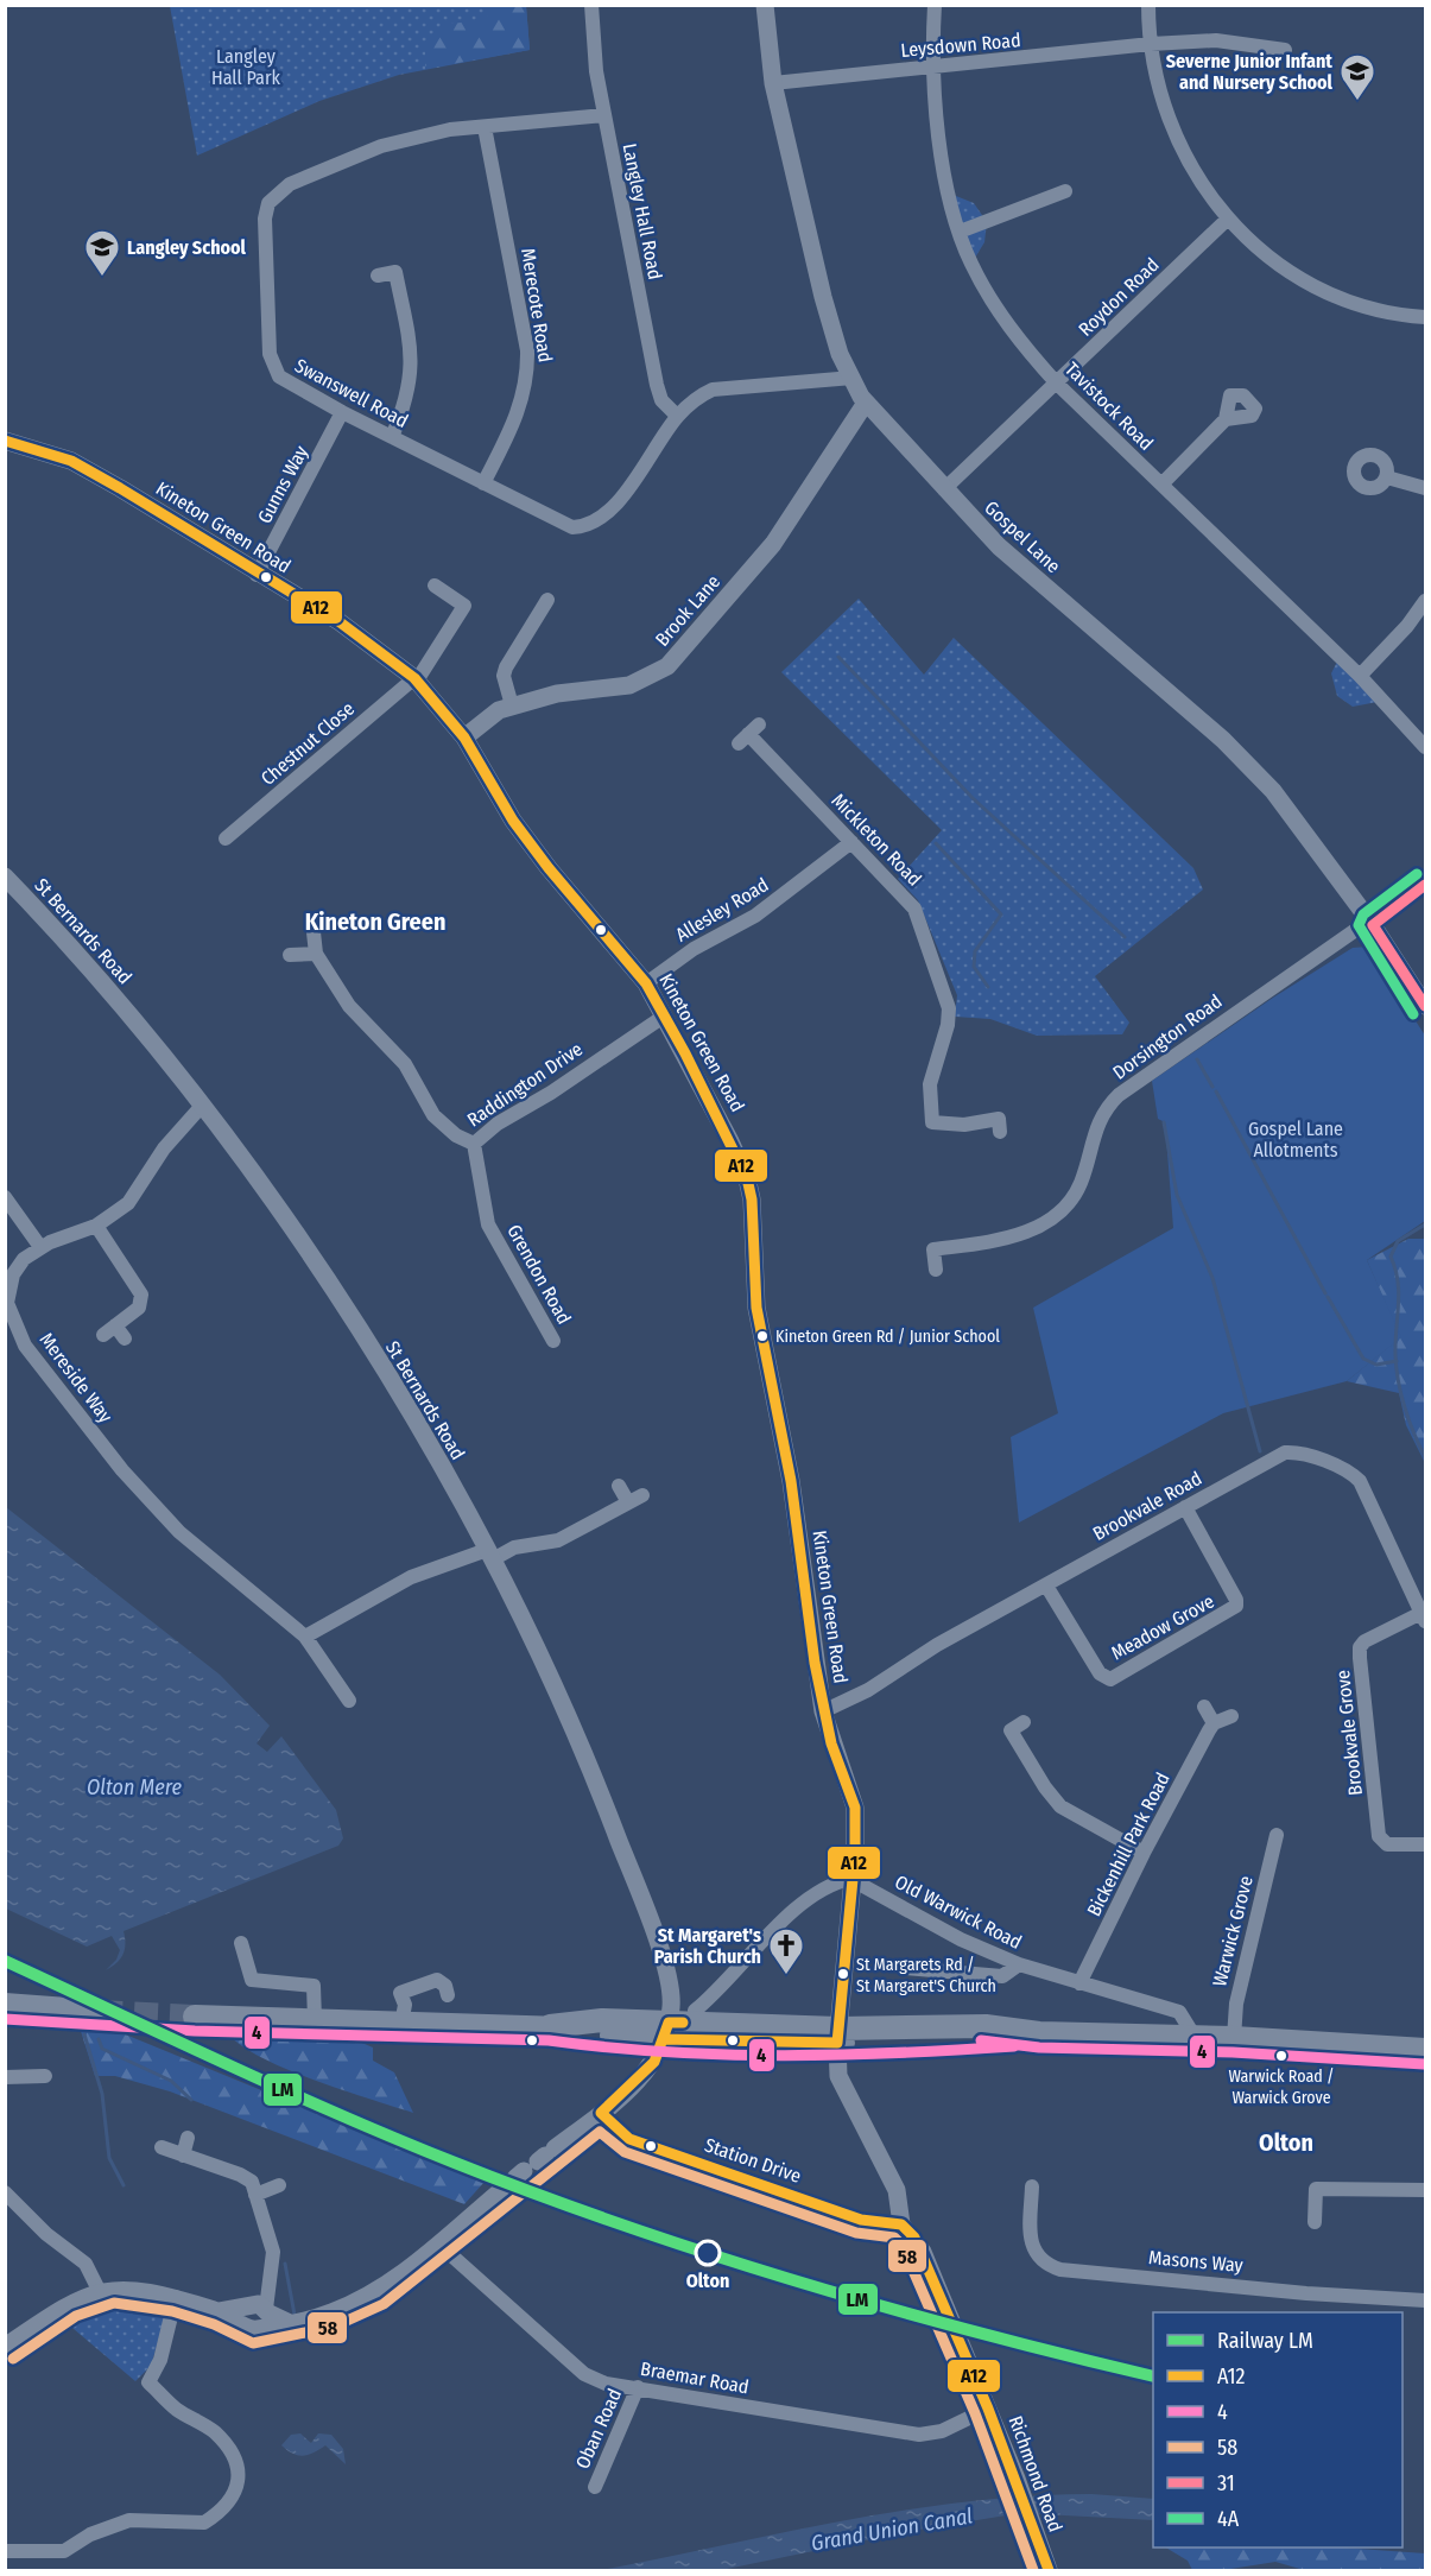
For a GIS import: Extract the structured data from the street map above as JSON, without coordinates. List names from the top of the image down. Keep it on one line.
{"streets":{"street":["Leysdown Road","Langley Hall Road","Roydon Road","Merecote Road","Swanswell Road","Tavistock Road","Gunns Way","Kineton Green Road","Gospel Lane","Brook Lane","Chestnut Close","Mickleton Road","Allesley Road","St Bernards Road","Dorsington Road","Raddington Drive","Grendon Road","Mereside Way","Brookvale Road","Meadow Grove","Brookvale Grove","Bickenhill Park Road","Old Warwick Road","Warwick Grove","Station Drive","Masons Way","Braemar Road","Oban Road","Richmond Road"]},"crossings":[["Leysdown Road","Tavistock Road"],["Leysdown Road","Gospel Lane"],["Langley Hall Road","Swanswell Road"],["Roydon Road","Tavistock Road"],["Roydon Road","Gospel Lane"],["Merecote Road","Swanswell Road"],["Swanswell Road","Gunns Way"],["Swanswell Road","Gospel Lane"],["Gunns Way","Kineton Green Road"],["Kineton Green Road","Brook Lane"],["Kineton Green Road","Chestnut Close"],["Kineton Green Road","Allesley Road"],["Kineton Green Road","Raddington Drive"],["Kineton Green Road","Brookvale Road"],["Kineton Green Road","Old Warwick Road"],["Kineton Green Road","Richmond Road"],["Gospel Lane","Brook Lane"],["Gospel Lane","Dorsington Road"],["Mickleton Road","Allesley Road"],["St Bernards Road","Mereside Way"],["Raddington Drive","Grendon Road"],["Brookvale Road","Meadow Grove"],["Brookvale Road","Brookvale Grove"],["Bickenhill Park Road","Old Warwick Road"],["Station Drive","Richmond Road"],["Braemar Road","Oban Road"],["Braemar Road","Richmond Road"]],"districts":["Kineton Green","Olton"],"water":["Olton Mere","Grand Union Canal"],"parks":["Langley Hall Park","Gospel Lane Allotments"],"places":{"school or university":["Severne Junior Infant and Nursery School","Langley School"],"other":["Kineton Green Rd / Junior School","St Margarets Rd / St Margaret'S Church","Warwick Road / Warwick Grove","Olton"],"church":["St Margaret's Parish Church"]},"lines":["transit line A12","transit line 4A","transit line 31","rail line LM","transit line 4","transit line 58"],"legend":["Railway LM","A12","4","58","31","4A"]}
